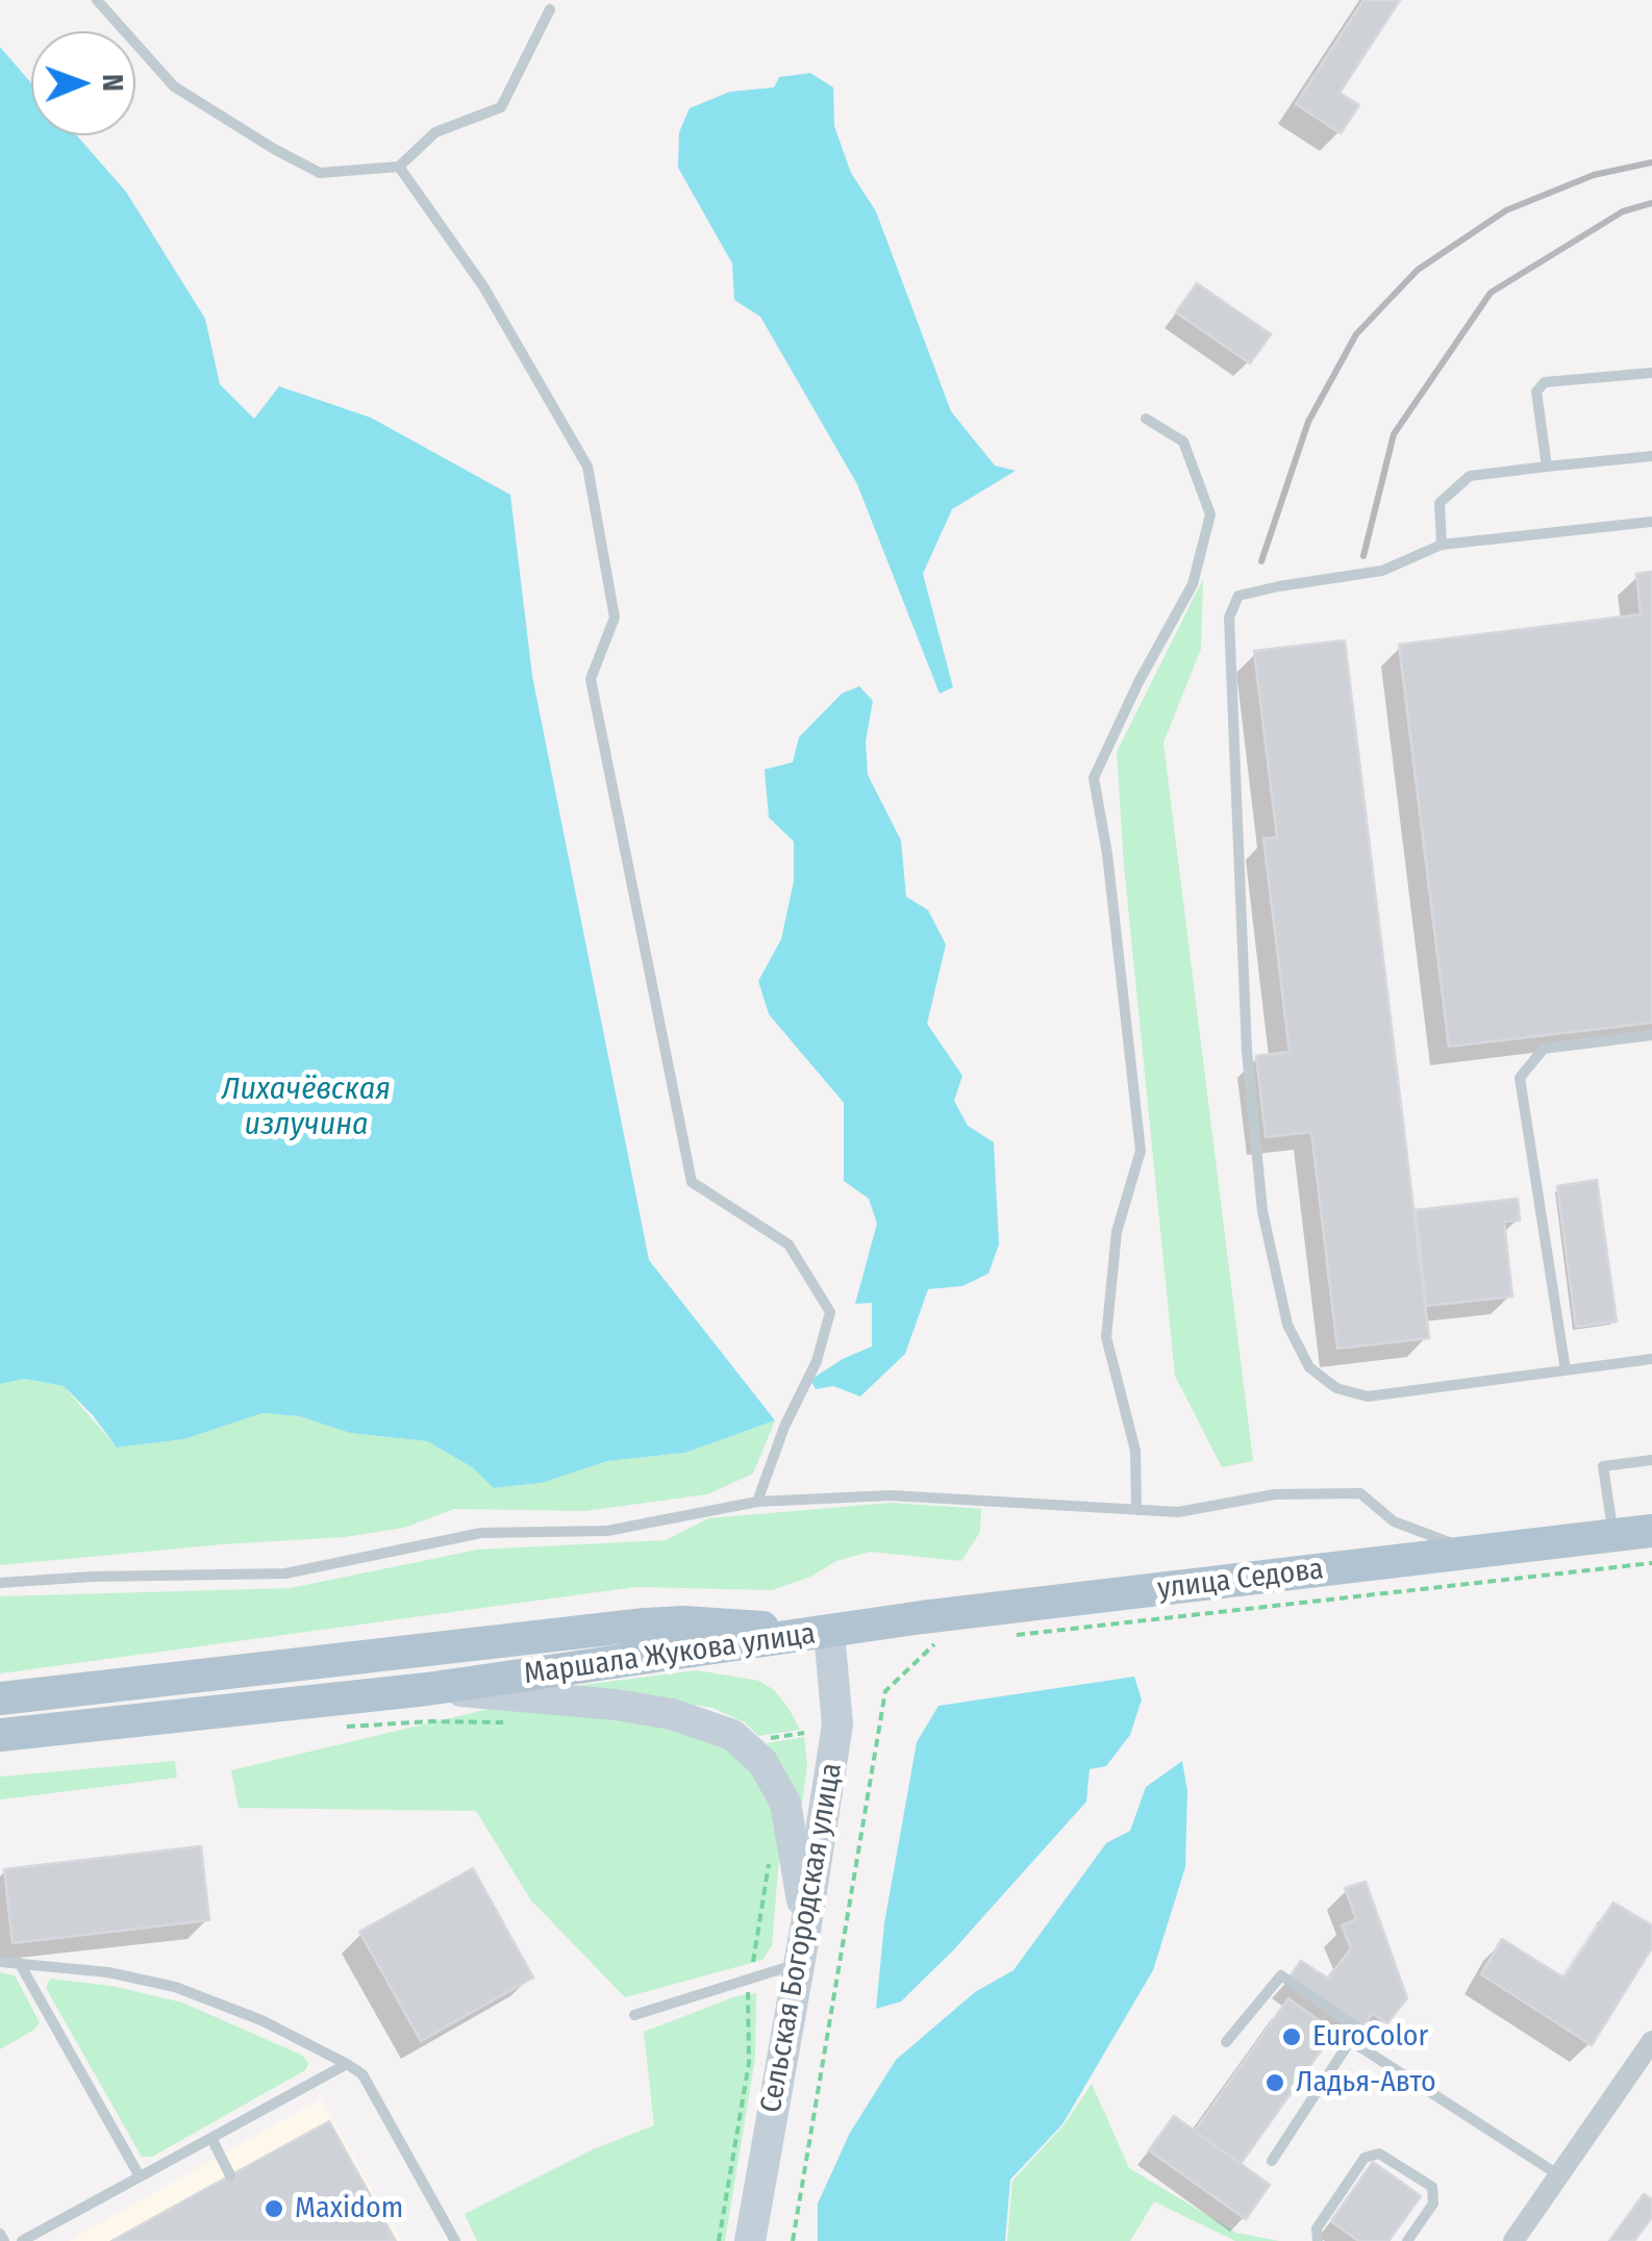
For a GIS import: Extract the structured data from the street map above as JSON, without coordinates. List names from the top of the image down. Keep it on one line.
{"streets":{"main road":["улица Седова","Маршала Жукова улица","Сельская Богородская улица"]},"crossings":[["улица Седова","Маршала Жукова улица"],["улица Седова","Сельская Богородская улица"],["Маршала Жукова улица","Сельская Богородская улица"]],"water":["Лихачёвская излучина"],"places":["EuroColor","Ладья-Авто","Maxidom"],"north":"right"}
